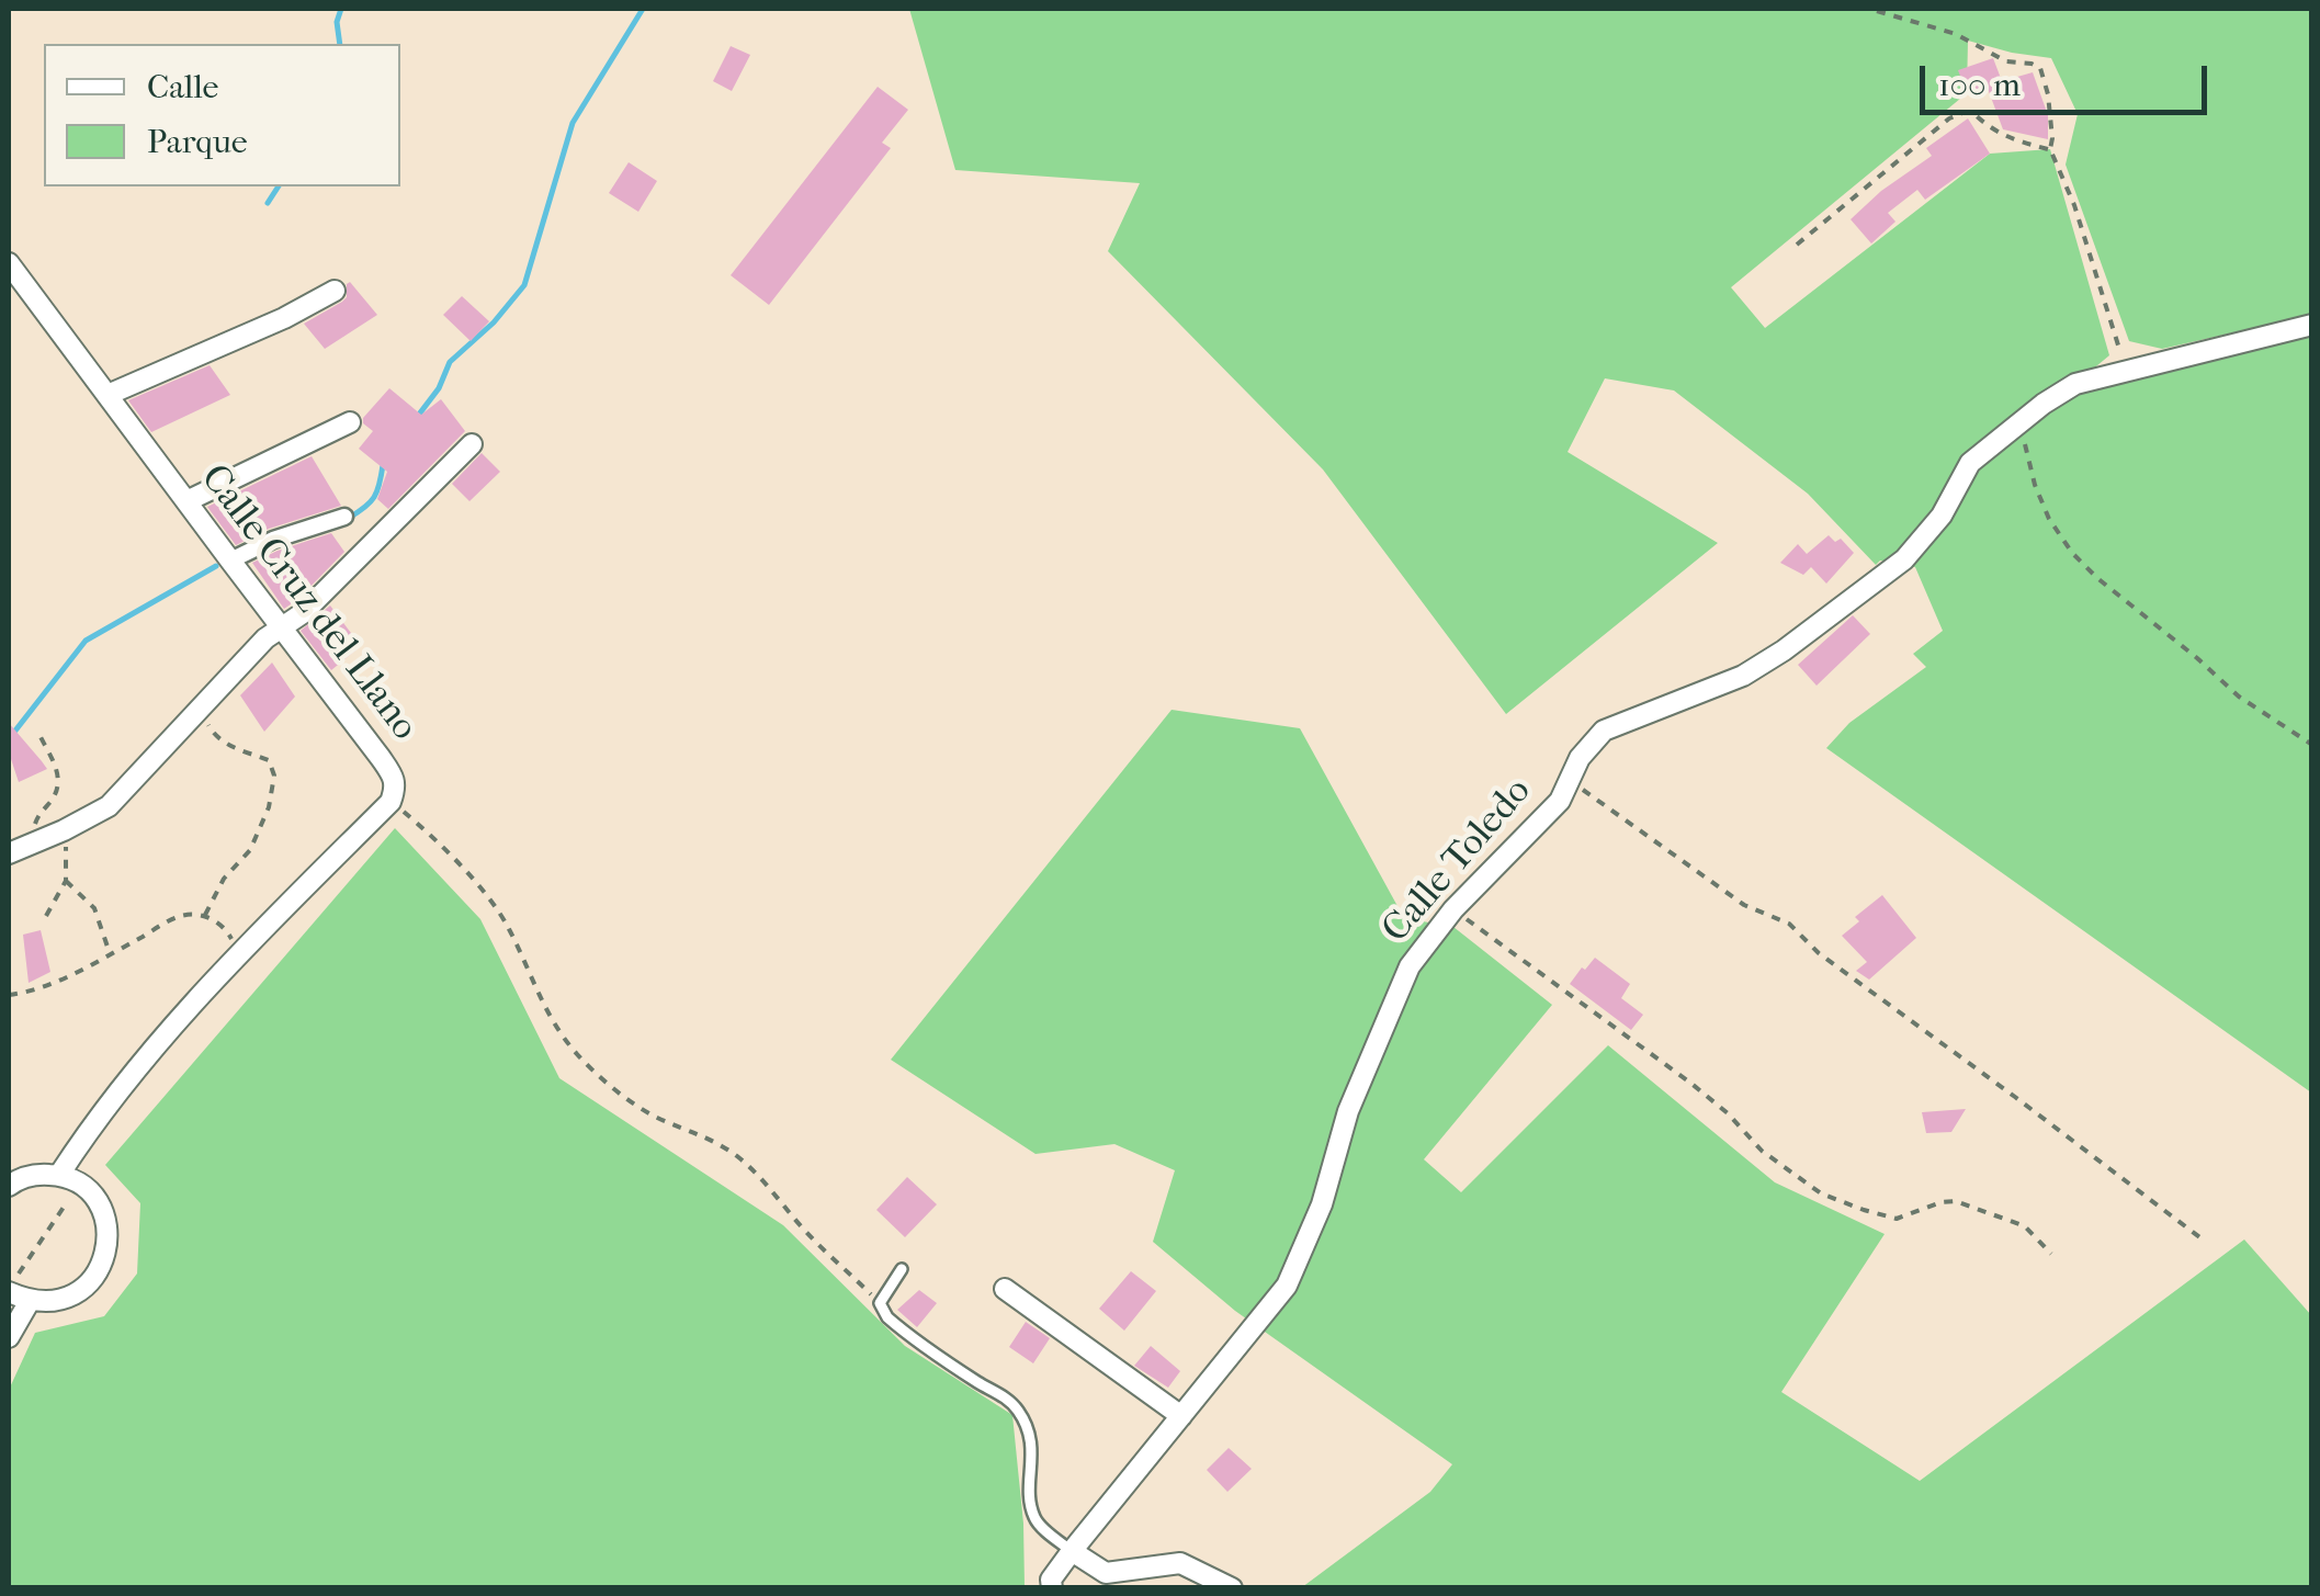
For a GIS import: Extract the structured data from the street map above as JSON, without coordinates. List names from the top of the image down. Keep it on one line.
{"streets":{"street":["Calle Cruz del Llano","Calle Toledo"]},"legend":["Calle","Parque"],"scale_bar":"100 m"}
